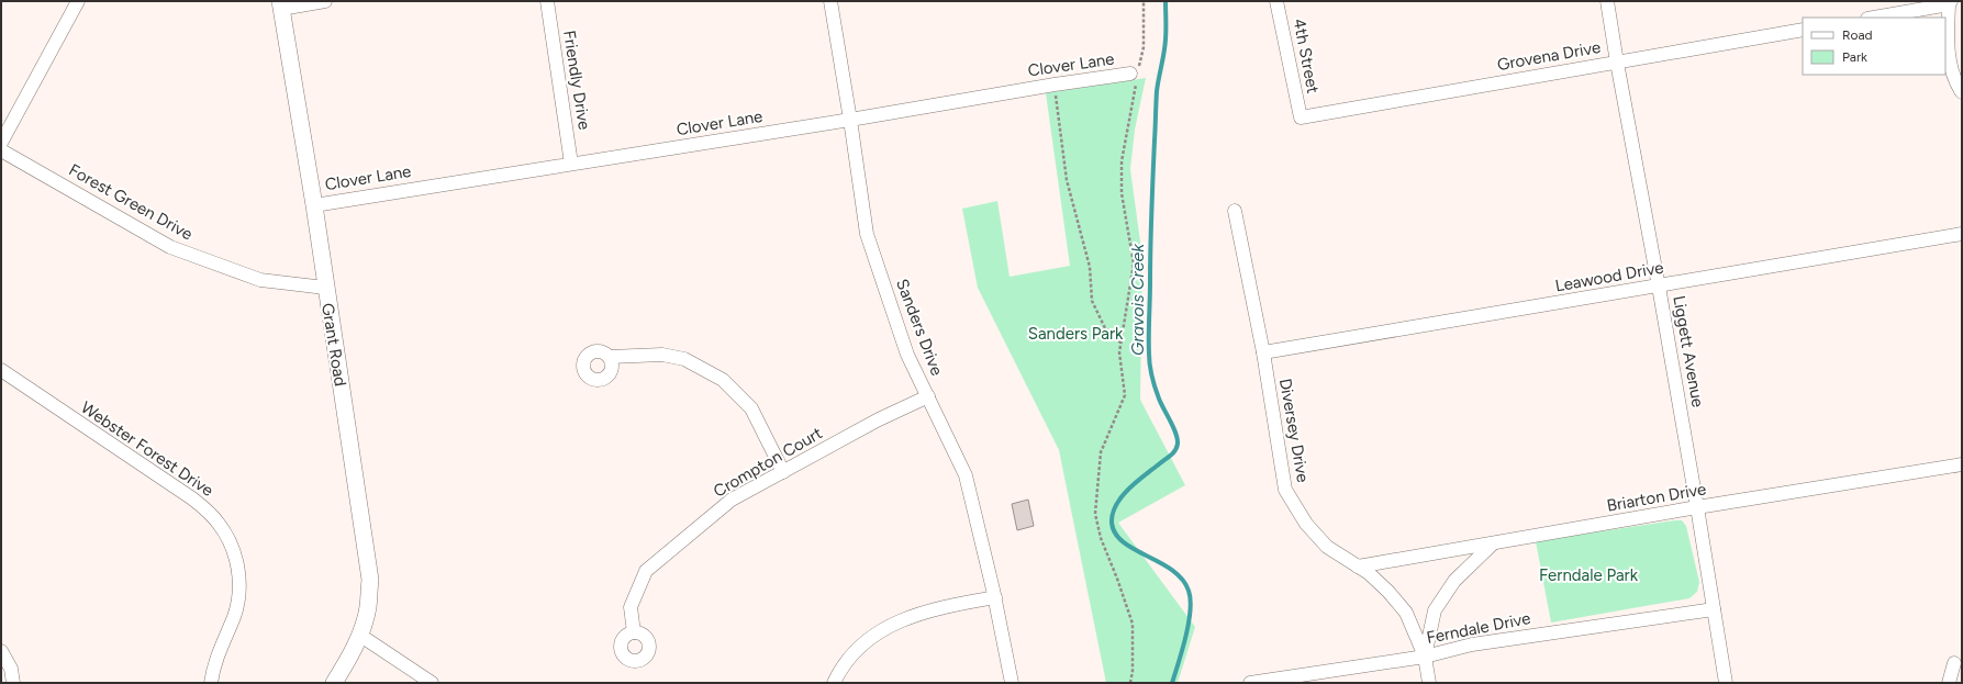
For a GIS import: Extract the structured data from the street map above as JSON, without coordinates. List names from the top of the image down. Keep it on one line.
{"streets":{"street":["4th Street","Grovena Drive","Clover Lane","Friendly Drive","Forest Green Drive","Leawood Drive","Sanders Drive","Grant Road","Liggett Avenue","Diversey Drive","Webster Forest Drive","Crompton Court","Briarton Drive","Ferndale Drive"]},"crossings":[["4th Street","Grovena Drive"],["Grovena Drive","Liggett Avenue"],["Clover Lane","Friendly Drive"],["Clover Lane","Sanders Drive"],["Clover Lane","Grant Road"],["Forest Green Drive","Grant Road"],["Leawood Drive","Liggett Avenue"],["Leawood Drive","Diversey Drive"],["Sanders Drive","Crompton Court"],["Liggett Avenue","Briarton Drive"],["Liggett Avenue","Ferndale Drive"],["Diversey Drive","Briarton Drive"],["Diversey Drive","Ferndale Drive"]],"water":["Gravois Creek"],"parks":["Sanders Park","Ferndale Park"],"legend":["Road","Park"]}
